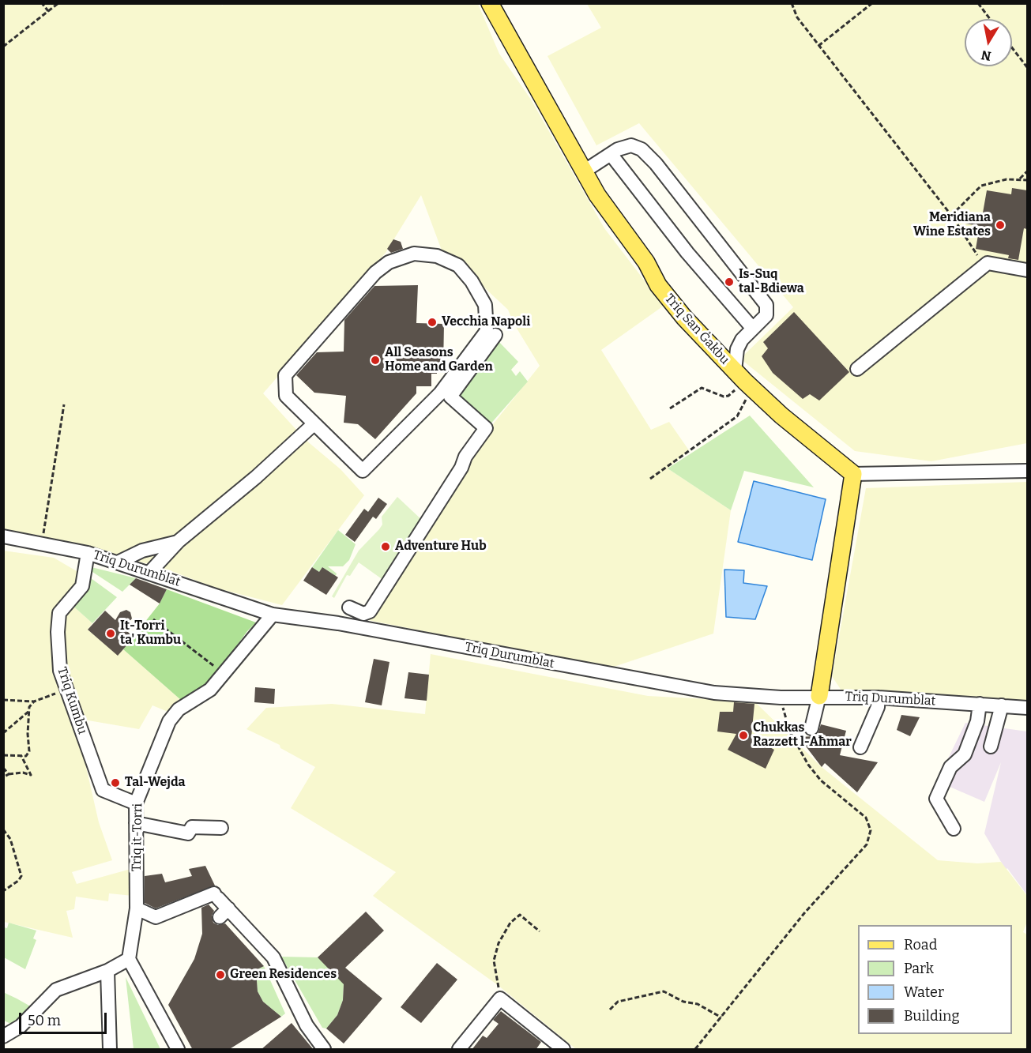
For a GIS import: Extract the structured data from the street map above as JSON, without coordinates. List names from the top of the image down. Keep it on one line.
{"streets":{"main road":["Triq San Ġakbu"],"street":["Triq Durumblat","Triq Kumbu","Triq it-Torri"]},"crossings":[["Triq Durumblat","Triq Kumbu"],["Triq Durumblat","Triq it-Torri"],["Triq Kumbu","Triq it-Torri"]],"places":["Meridiana Wine Estates","Is-Suq tal-Bdiewa","Vecchia Napoli","All Seasons Home and Garden","Adventure Hub","It-Torri ta' Kumbu","Chukkas Razzett l-Aħmar","Tal-Wejda","Green Residences"],"legend":["Road","Park","Water","Building"],"scale_bar":"50 m","north":"bottom"}
